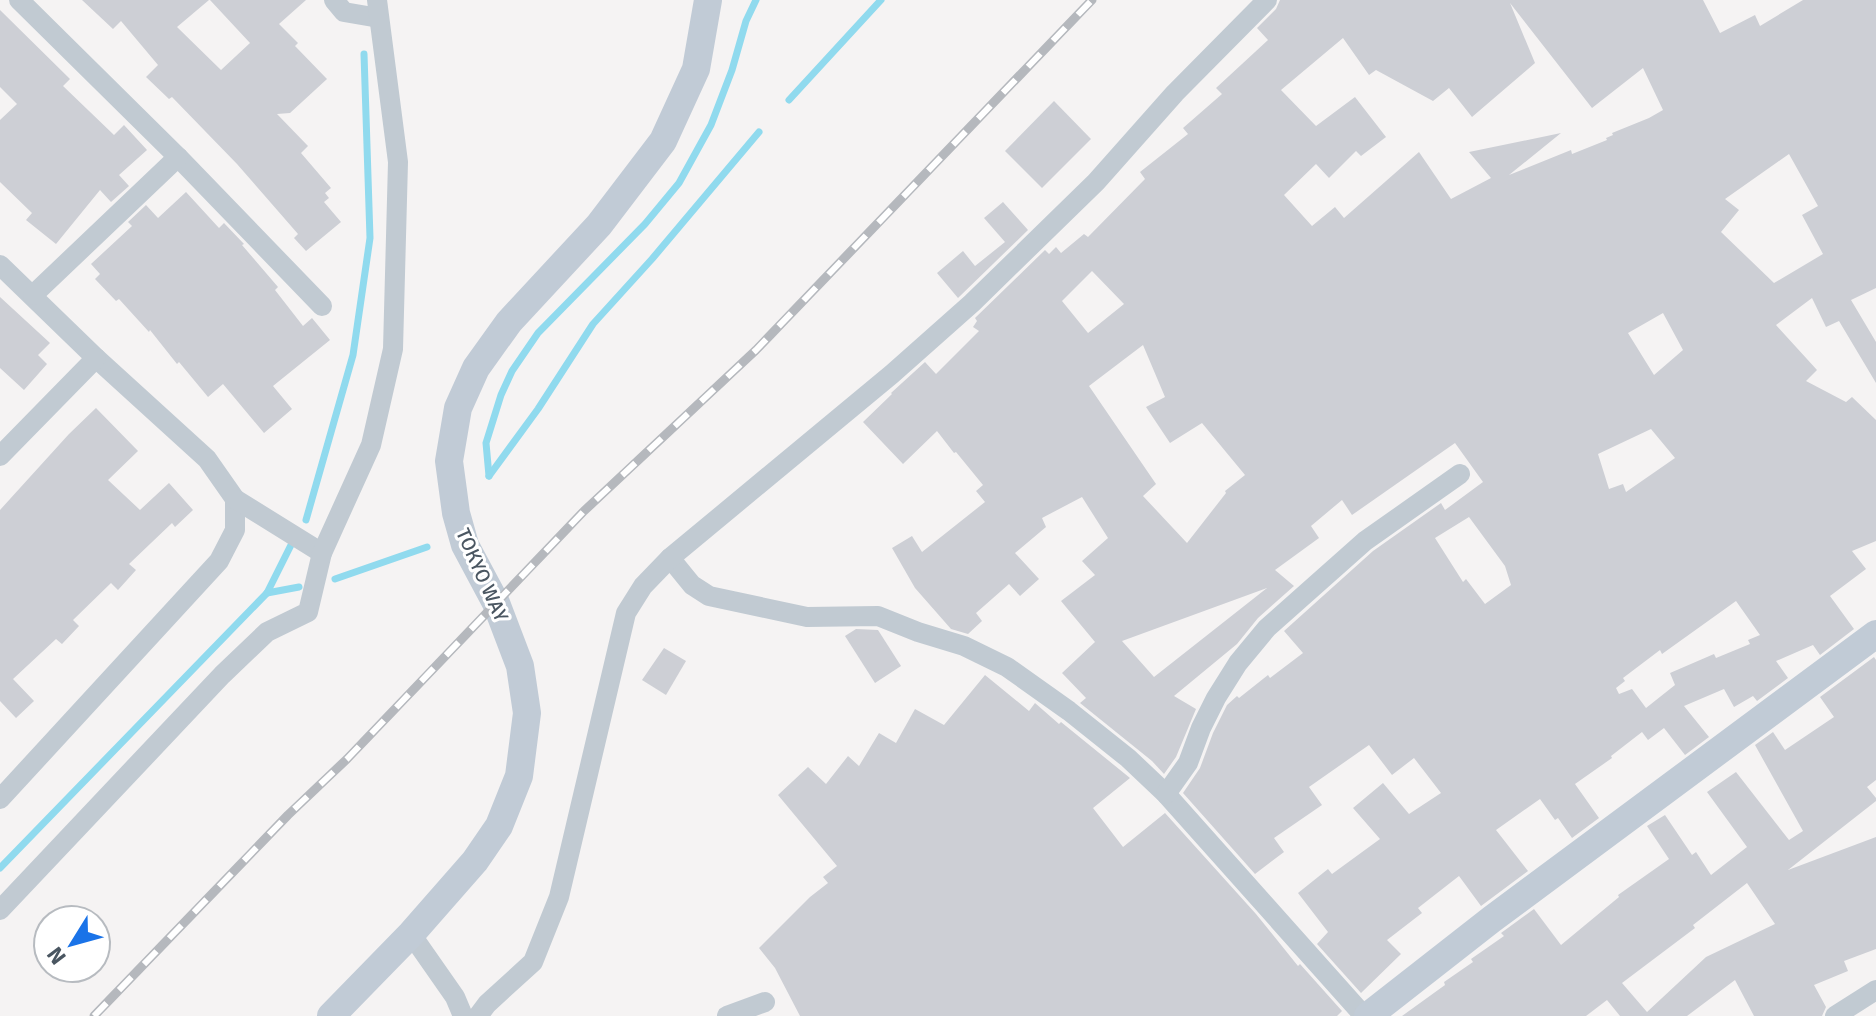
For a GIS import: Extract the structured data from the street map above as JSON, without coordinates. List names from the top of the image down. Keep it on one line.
{"streets":{"main road":["TOKYO WAY"]},"north":"bottom left"}
